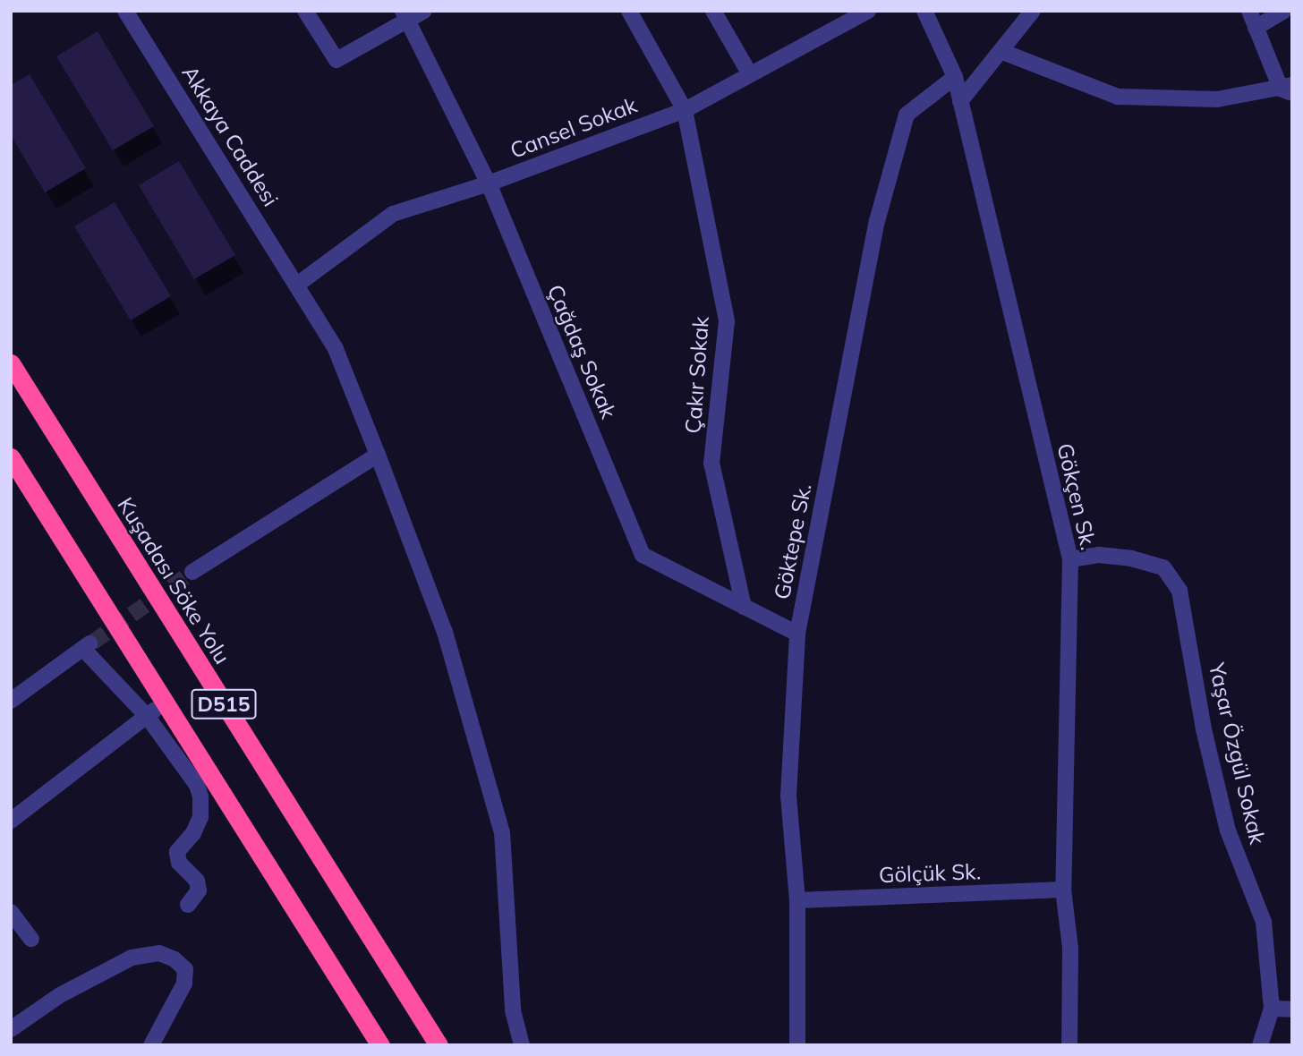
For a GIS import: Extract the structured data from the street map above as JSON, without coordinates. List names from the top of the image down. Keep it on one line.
{"streets":{"highway":["Kuşadası Söke Yolu","D515"],"street":["Cansel Sokak","Akkaya Caddesi","Çağdaş Sokak","Çakır Sokak","Gökçen Sk.","Göktepe Sk.","Yaşar Özgül Sokak","Gölçük Sk."]},"crossings":[["Cansel Sokak","Akkaya Caddesi"],["Cansel Sokak","Çağdaş Sokak"],["Cansel Sokak","Çakır Sokak"],["Çağdaş Sokak","Çakır Sokak"],["Çağdaş Sokak","Göktepe Sk."],["Gökçen Sk.","Göktepe Sk."],["Gökçen Sk.","Yaşar Özgül Sokak"],["Gökçen Sk.","Gölçük Sk."],["Göktepe Sk.","Gölçük Sk."]]}
